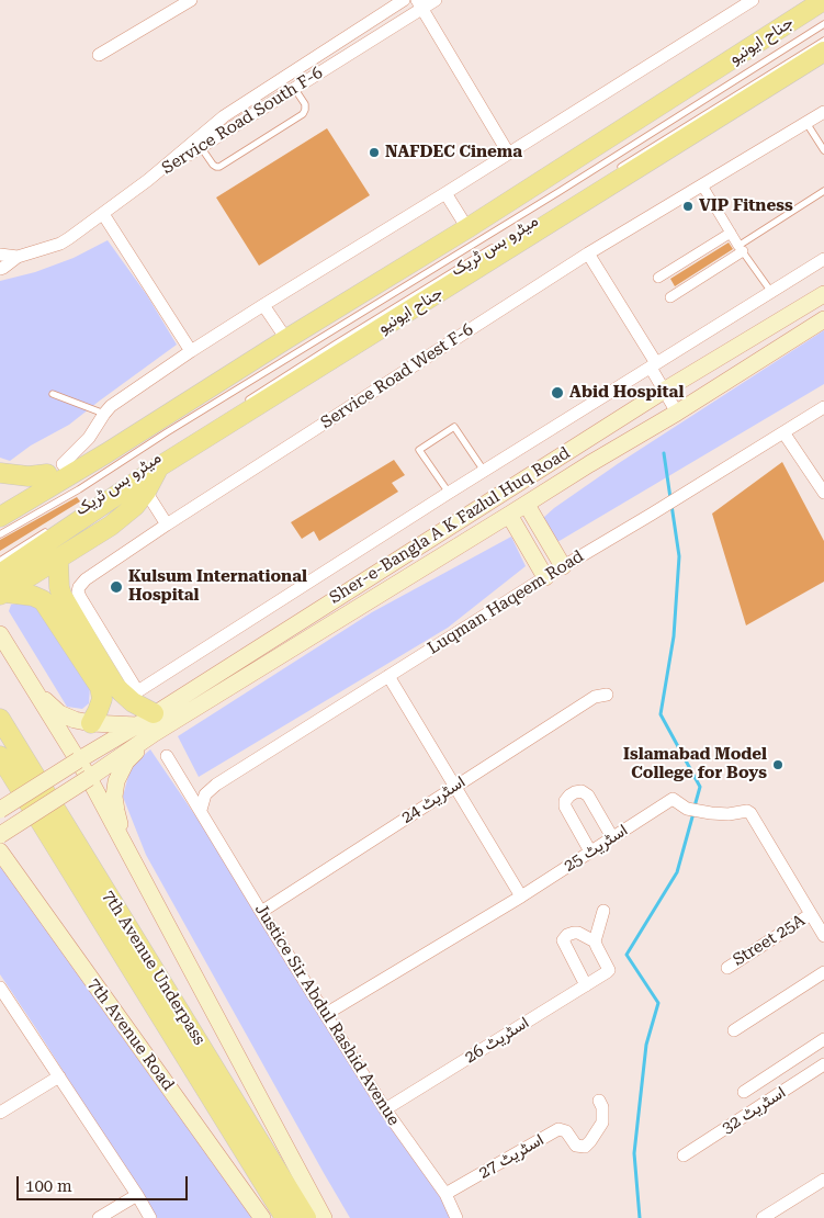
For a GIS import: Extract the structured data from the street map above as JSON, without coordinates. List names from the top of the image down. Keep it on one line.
{"streets":{"main road":["جناح ایونیو","Sher-e-Bangla A K Fazlul Huq Road","7th Avenue Underpass","7th Avenue Road"],"street":["Service Road South F-6","Service Road West F-6","Luqman Haqeem Road","اسٹریٹ 24","اسٹریٹ 25","Street 25A","Justice Sir Abdul Rashid Avenue","اسٹریٹ 26","اسٹریٹ 32","اسٹریٹ 27"],"lane":["میٹرو بس ٹریک"]},"crossings":[["Luqman Haqeem Road","Justice Sir Abdul Rashid Avenue"],["اسٹریٹ 24","Justice Sir Abdul Rashid Avenue"],["اسٹریٹ 25","Street 25A"],["اسٹریٹ 25","Justice Sir Abdul Rashid Avenue"],["Justice Sir Abdul Rashid Avenue","اسٹریٹ 26"],["Justice Sir Abdul Rashid Avenue","اسٹریٹ 27"]],"places":["NAFDEC Cinema","VIP Fitness","Abid Hospital","Kulsum International Hospital","Islamabad Model College for Boys"],"scale_bar":"100 m"}
